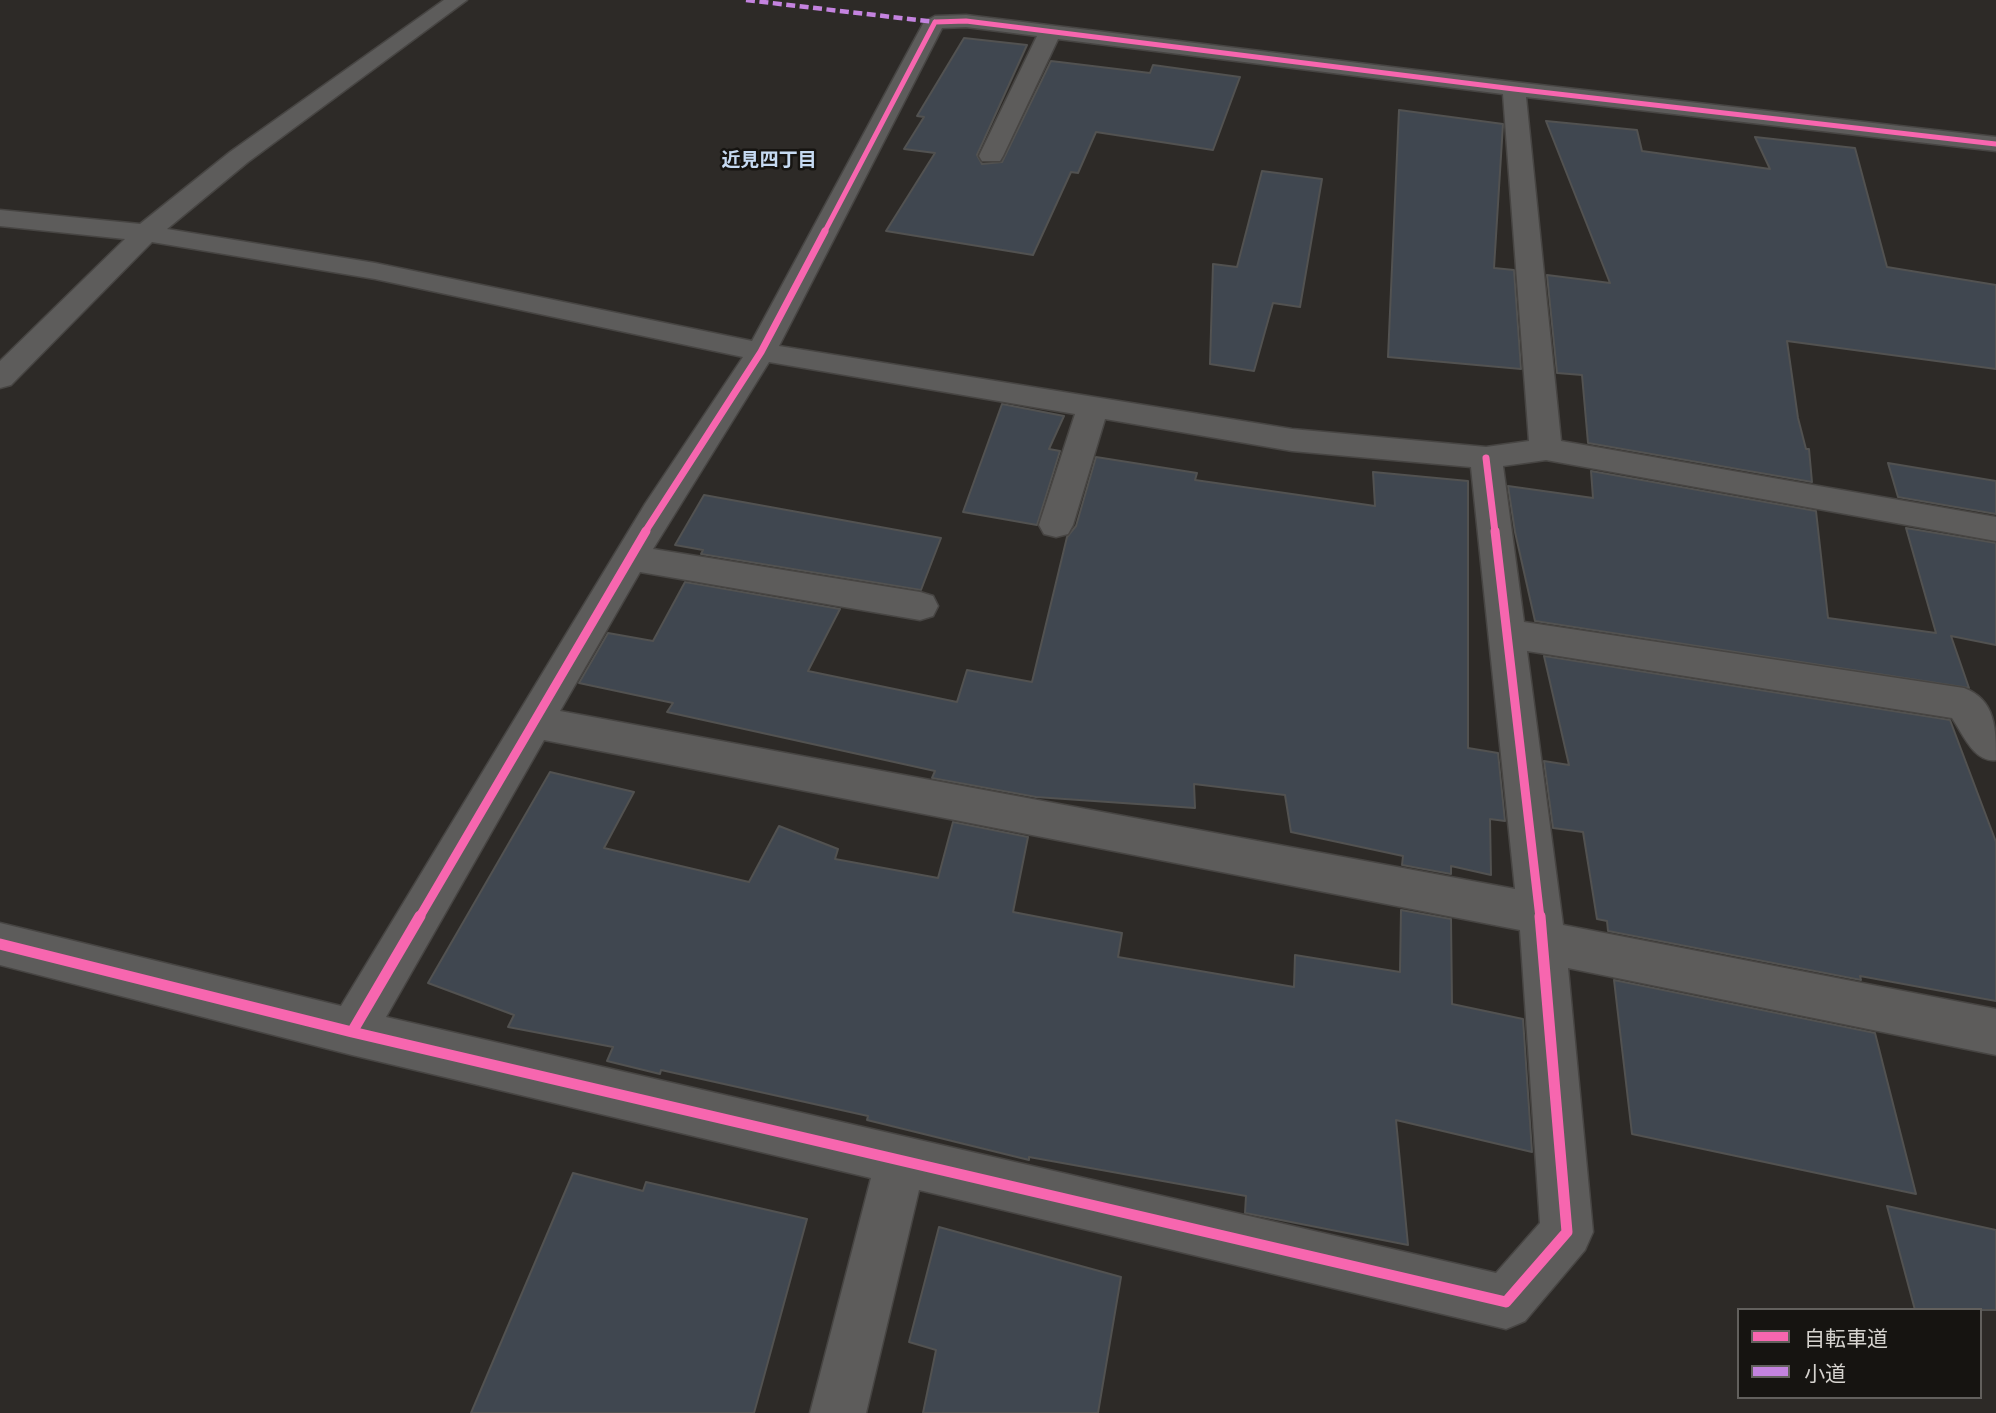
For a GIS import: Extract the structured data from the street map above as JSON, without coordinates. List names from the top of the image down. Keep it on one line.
{"districts":["近見四丁目"],"legend":["自転車道","小道"]}
